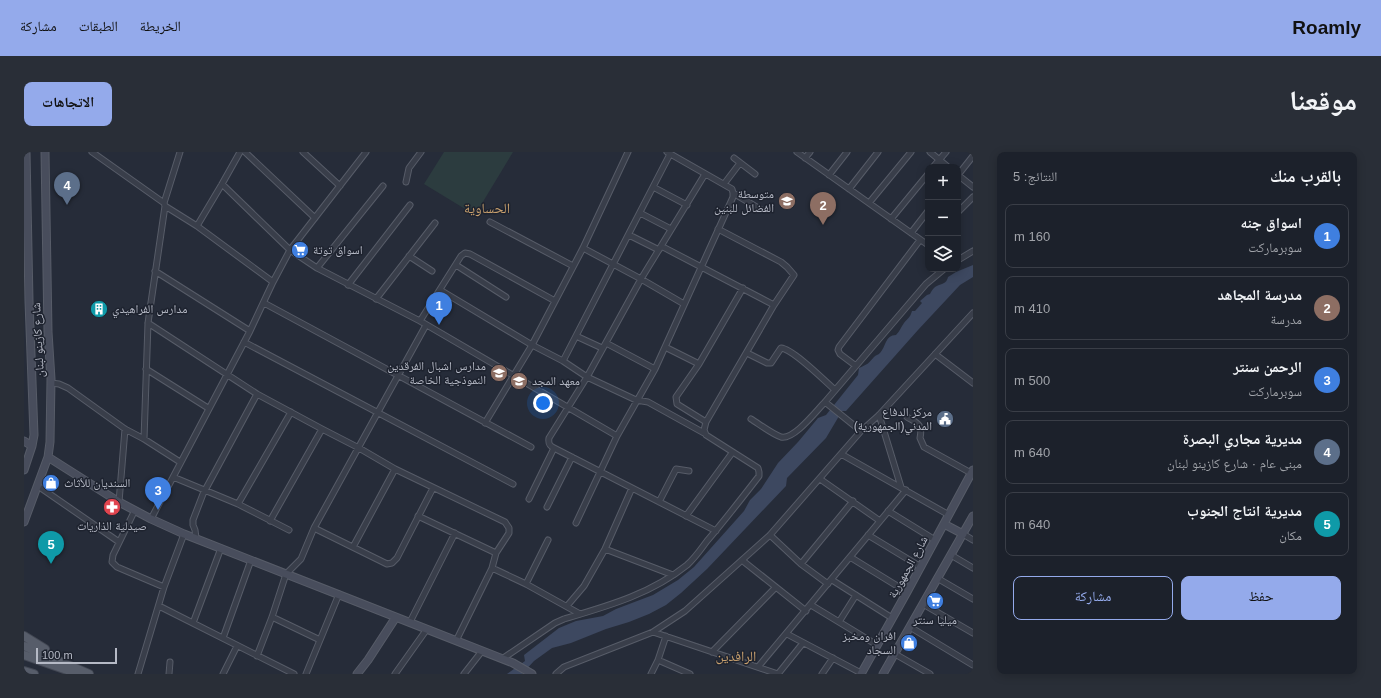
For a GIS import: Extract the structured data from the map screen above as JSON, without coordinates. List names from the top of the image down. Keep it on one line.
{"streets":{"main road":["شارع كازينو لبنان","شارع الجمهورية"]},"districts":["الحساوية","الرافدين"],"places":{"school or university":["متوسطة الفضائل للبنين","مدارس اشبال الفرقدين النموذجية الخاصة","معهد المجد"],"supermarket":["اسواق توتة","ميليا سنتر"],"building":["مدارس الفراهيدي"],"public building":["مركز الدفاع المدني(الجمهورية)"],"shop":["السنديان للأثاث","افران ومخبز السجاد"],"pharmacy":["صيدلية الذاريات"]},"scale_bar":"100 m","page":{"header":"Roamly","nav":["الخريطة","الطبقات","مشاركة"],"title":"موقعنا","buttons":["الاتجاهات",["حفظ","مشاركة"]],"heading":["بالقرب منك","النتائج: 5"],"map_buttons":["+","−"],"pins":["4","2","1","3","5"],"list":[{"mark":"1","name":"اسواق جنه","note":"سوبرماركت","value":"160 m"},{"mark":"2","name":"مدرسة المجاهد","note":"مدرسة","value":"410 m"},{"mark":"3","name":"الرحمن سنتر","note":"سوبرماركت","value":"500 m"},{"mark":"4","name":"مديرية مجاري البصرة","note":"مبنى عام · شارع كازينو لبنان","value":"640 m"},{"mark":"5","name":"مديرية انتاج الجنوب","note":"مكان","value":"640 m"}],"scale":"100 m"}}
